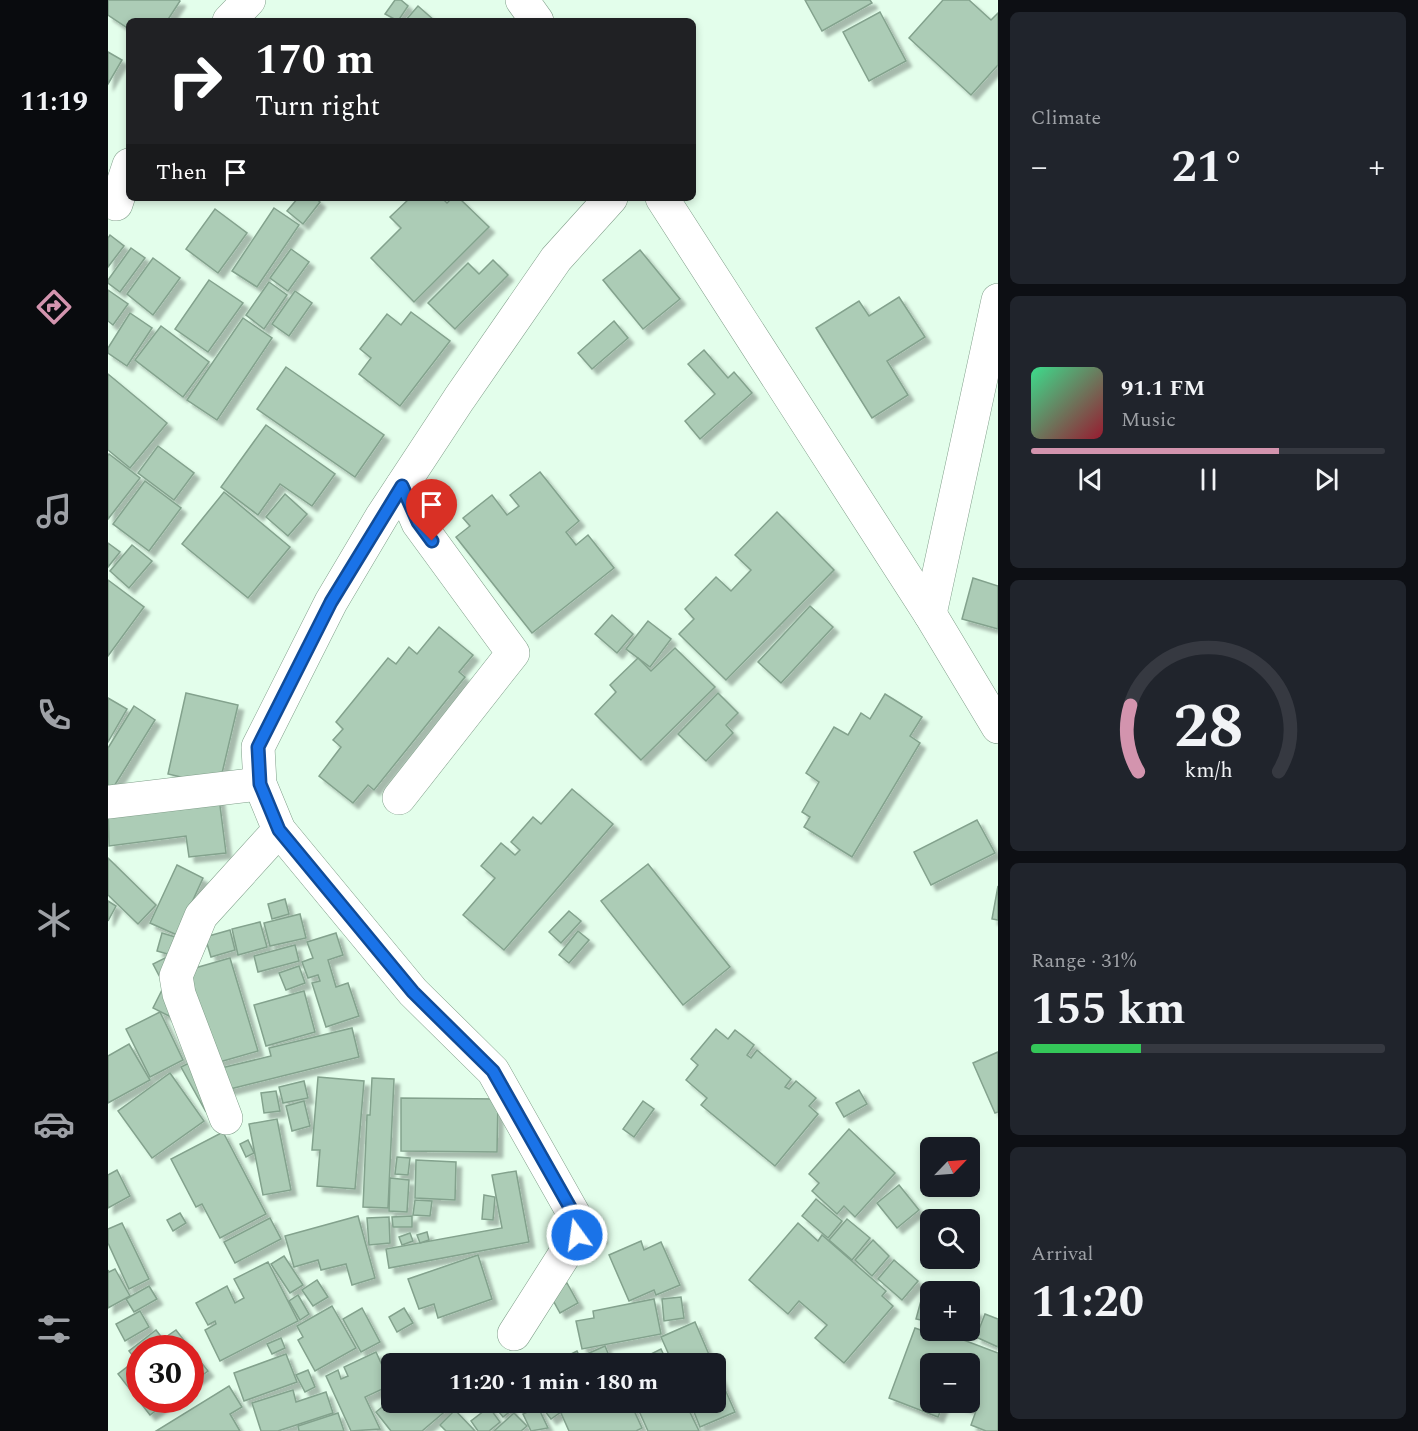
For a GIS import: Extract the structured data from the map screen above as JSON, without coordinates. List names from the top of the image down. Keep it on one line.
{"north":"top right","page":{"tabs":"11:19","tile":["Climate",["Range · 31%","155 km"],["Arrival","11:20"]],"turn":["170 m","Turn right"],"heat":["−","21°","+"],"then":"Then","song":["91.1 FM","Music"],"map_buttons":["+","−"],"limit":"30","trip":"11:20 · 1 min · 180 m","gauge":["28","km/h"]}}
